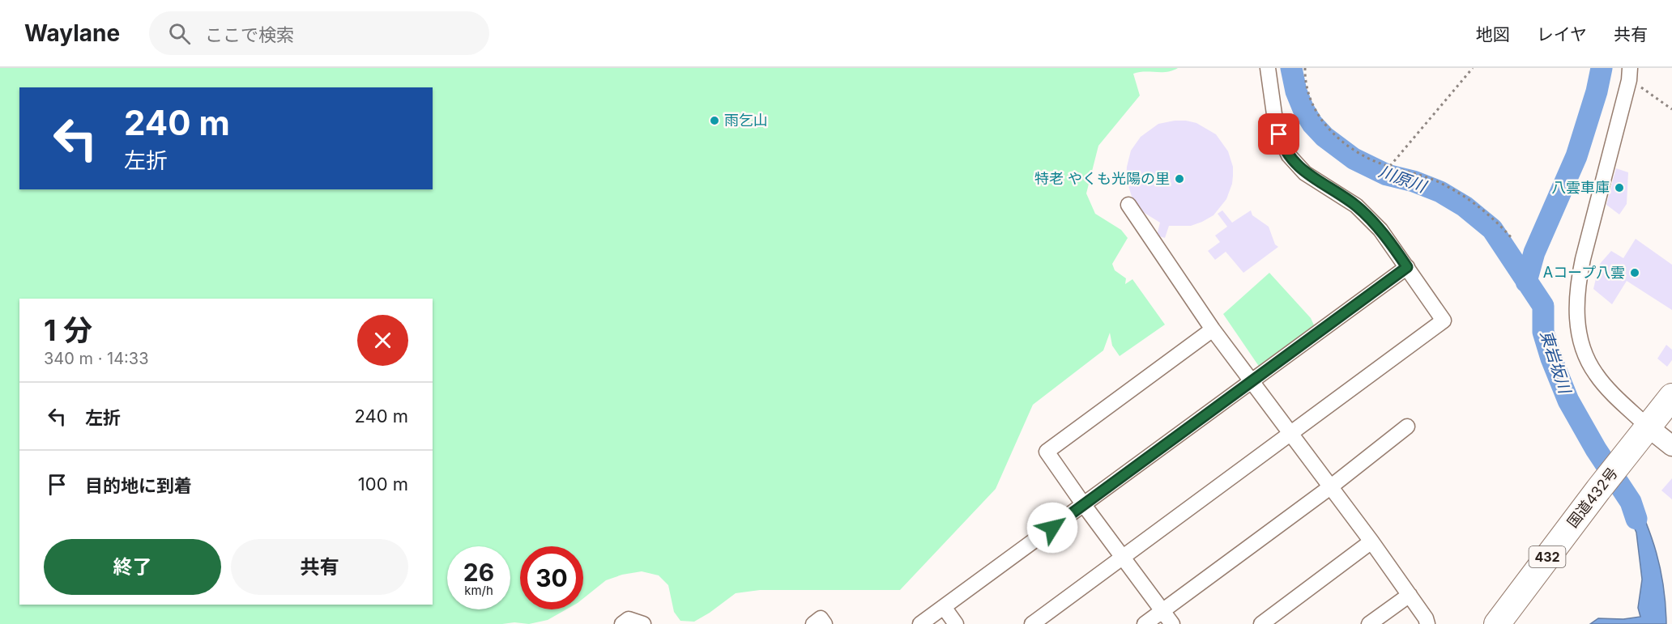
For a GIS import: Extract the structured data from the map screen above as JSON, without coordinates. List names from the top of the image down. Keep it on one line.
{"streets":{"highway":["国道432号","432"]},"water":["川原川","東岩坂川"],"places":["雨乞山","特老 やくも光陽の里","八雲車庫","Aコープ八雲"],"page":{"header":"Waylane","search":"ここで検索","nav":["地図","レイヤ","共有"],"turn":["240 m","左折"],"heading":["1 分","340 m · 14:33"],"list":[{"name":"左折","value":"240 m"},{"name":"目的地に到着","value":"100 m"}],"buttons":["終了","共有"],"speed":"26 km/h","limit":"30"}}
